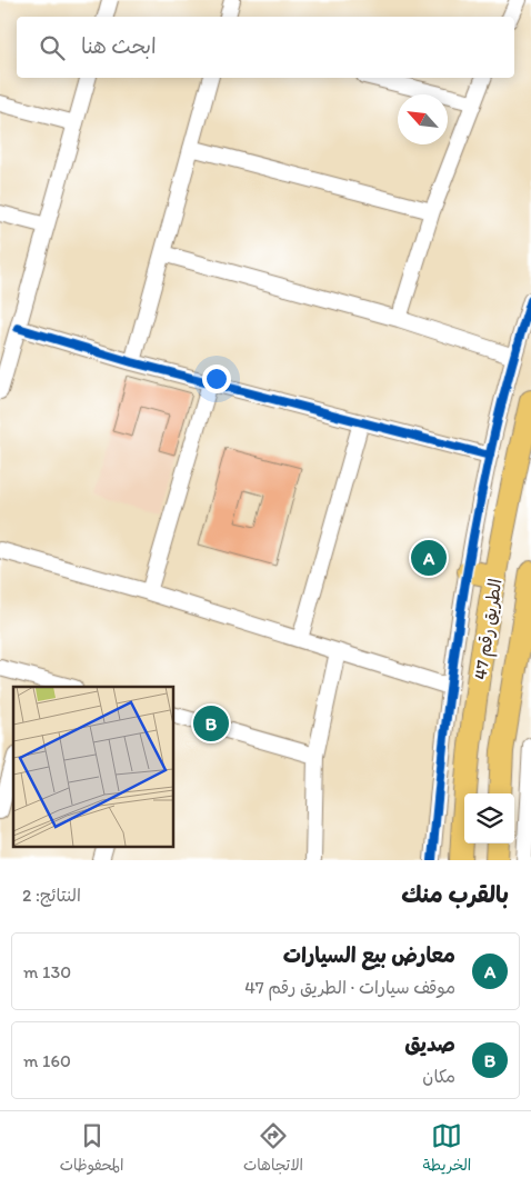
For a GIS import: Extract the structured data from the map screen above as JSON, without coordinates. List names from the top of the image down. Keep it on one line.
{"streets":{"highway":["الطريق رقم 47"]},"north":"top left","page":{"search":"ابحث هنا","pins":["A","B"],"heading":["بالقرب منك","النتائج: 2"],"list":[{"mark":"A","name":"معارض بيع السيارات","note":"موقف سيارات · الطريق رقم 47","value":"130 m"},{"mark":"B","name":"صديق","note":"مكان","value":"160 m"}],"nav":["الخريطة","الاتجاهات","المحفوظات"]}}
